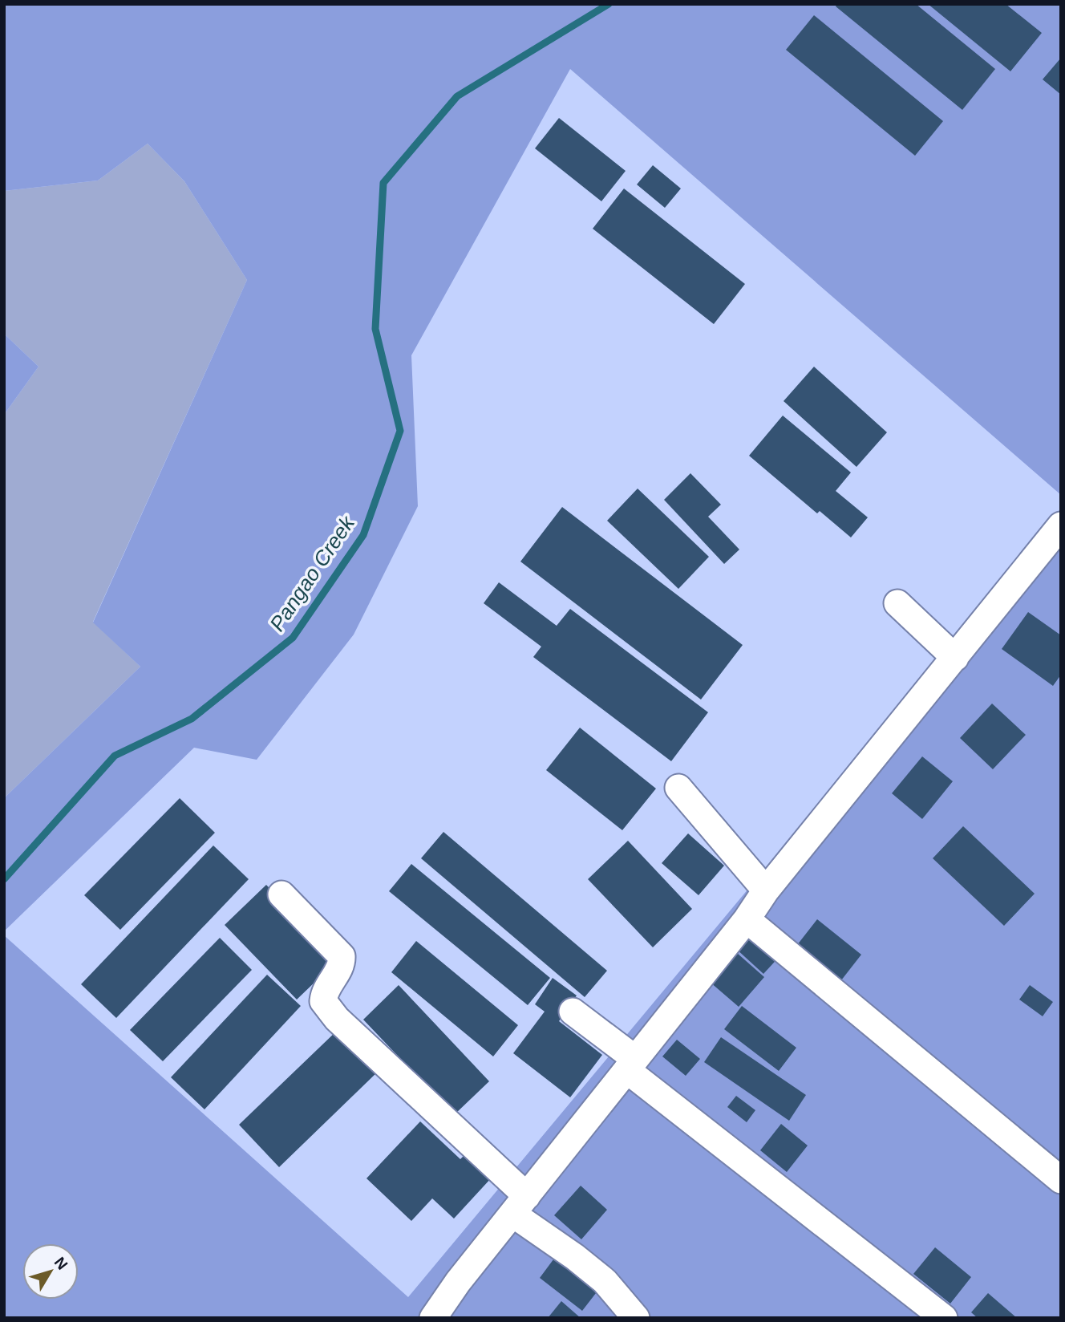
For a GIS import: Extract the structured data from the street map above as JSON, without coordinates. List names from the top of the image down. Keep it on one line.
{"water":["Pangao Creek"],"north":"top right"}
